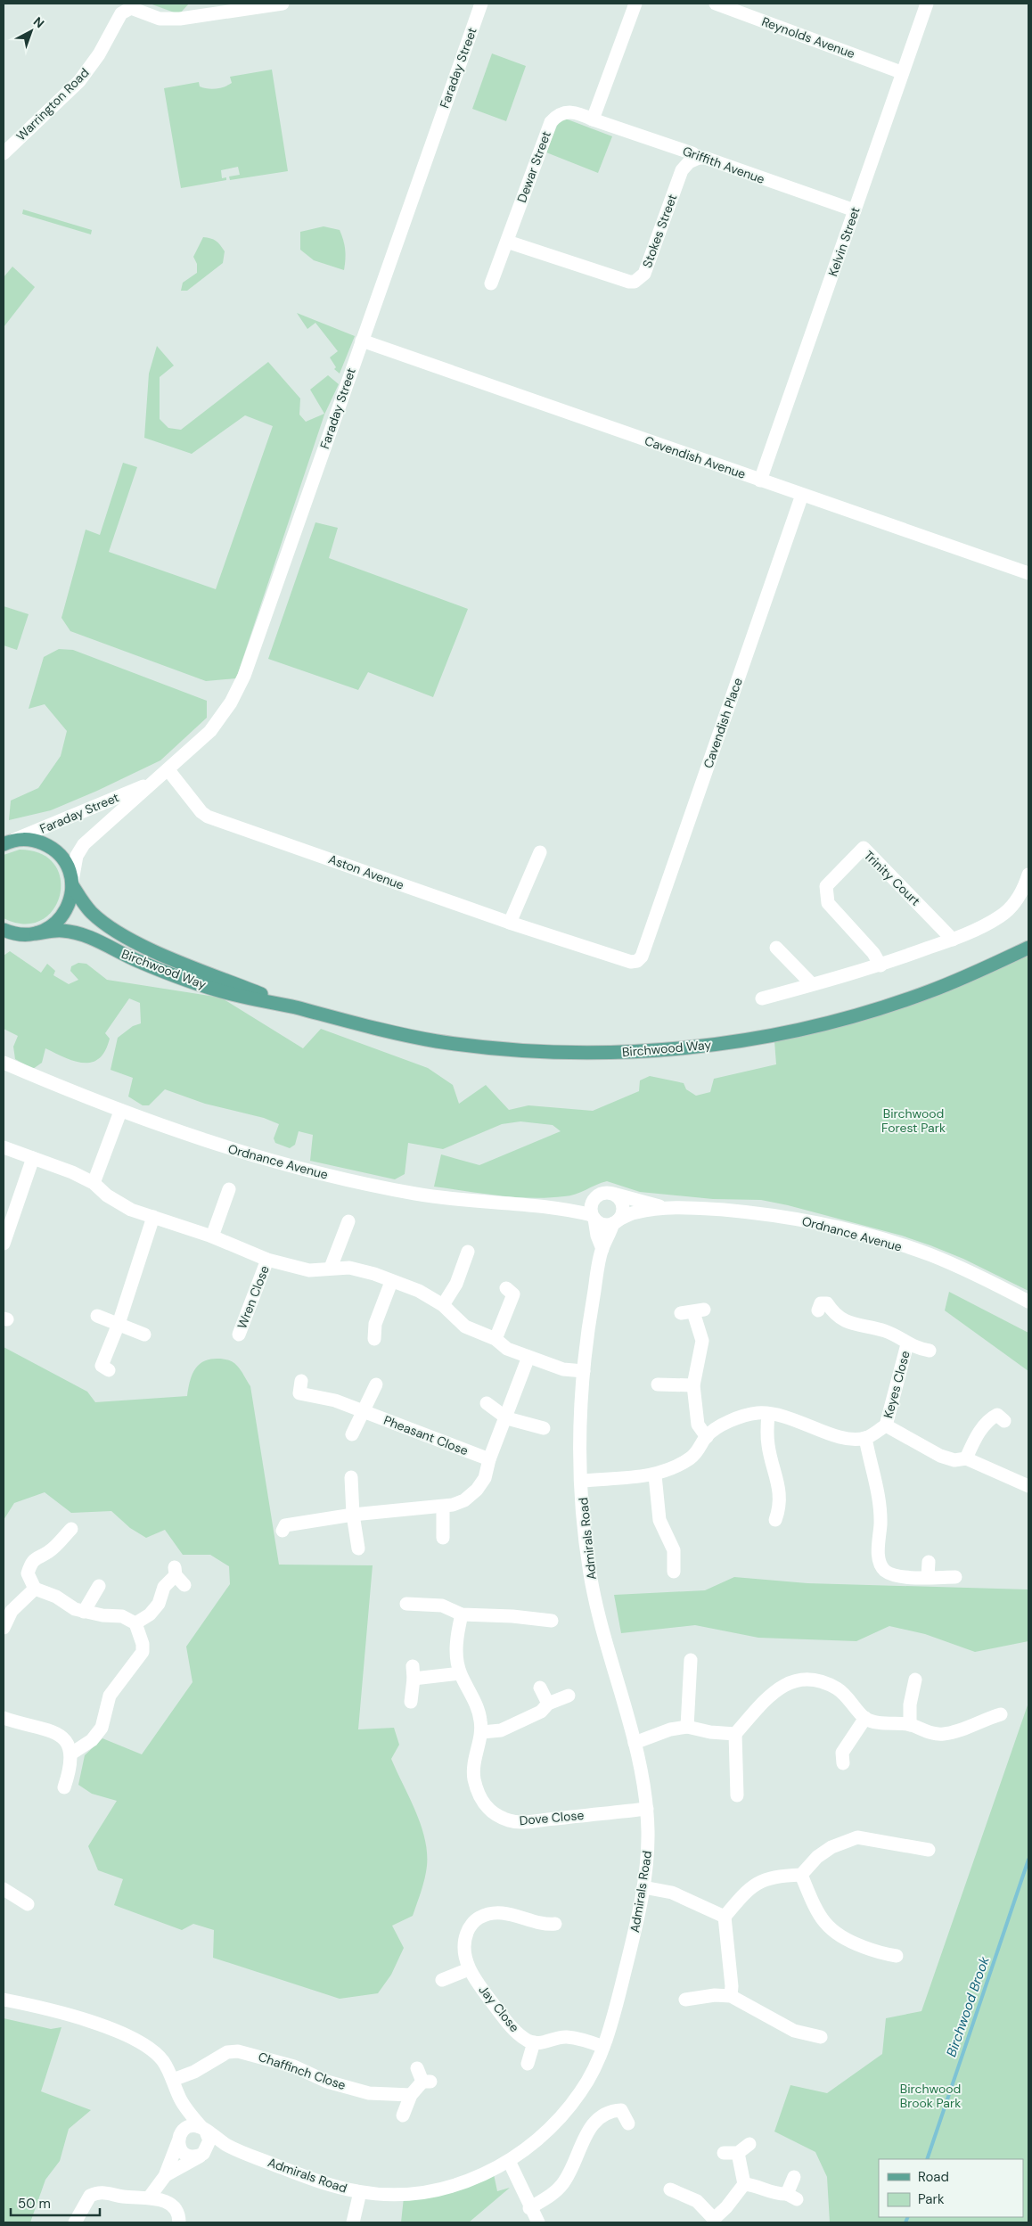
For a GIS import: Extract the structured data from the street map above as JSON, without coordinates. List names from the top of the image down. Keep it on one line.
{"streets":{"main road":["Birchwood Way"],"street":["Reynolds Avenue","Faraday Street","Warrington Road","Griffith Avenue","Dewar Street","Stokes Street","Kelvin Street","Cavendish Avenue","Cavendish Place","Aston Avenue","Trinity Court","Ordnance Avenue","Wren Close","Keyes Close","Pheasant Close","Admirals Road","Dove Close","Jay Close","Chaffinch Close"]},"crossings":[["Reynolds Avenue","Kelvin Street"],["Faraday Street","Cavendish Avenue"],["Faraday Street","Aston Avenue"],["Faraday Street","Birchwood Way"],["Griffith Avenue","Dewar Street"],["Griffith Avenue","Stokes Street"],["Griffith Avenue","Kelvin Street"],["Dewar Street","Stokes Street"],["Kelvin Street","Cavendish Avenue"],["Cavendish Avenue","Cavendish Place"],["Cavendish Place","Aston Avenue"],["Ordnance Avenue","Admirals Road"],["Admirals Road","Dove Close"],["Admirals Road","Chaffinch Close"]],"water":["Birchwood Brook"],"parks":["Birchwood Forest Park","Birchwood Brook Park"],"legend":["Road","Park"],"scale_bar":"50 m","north":"top right"}
